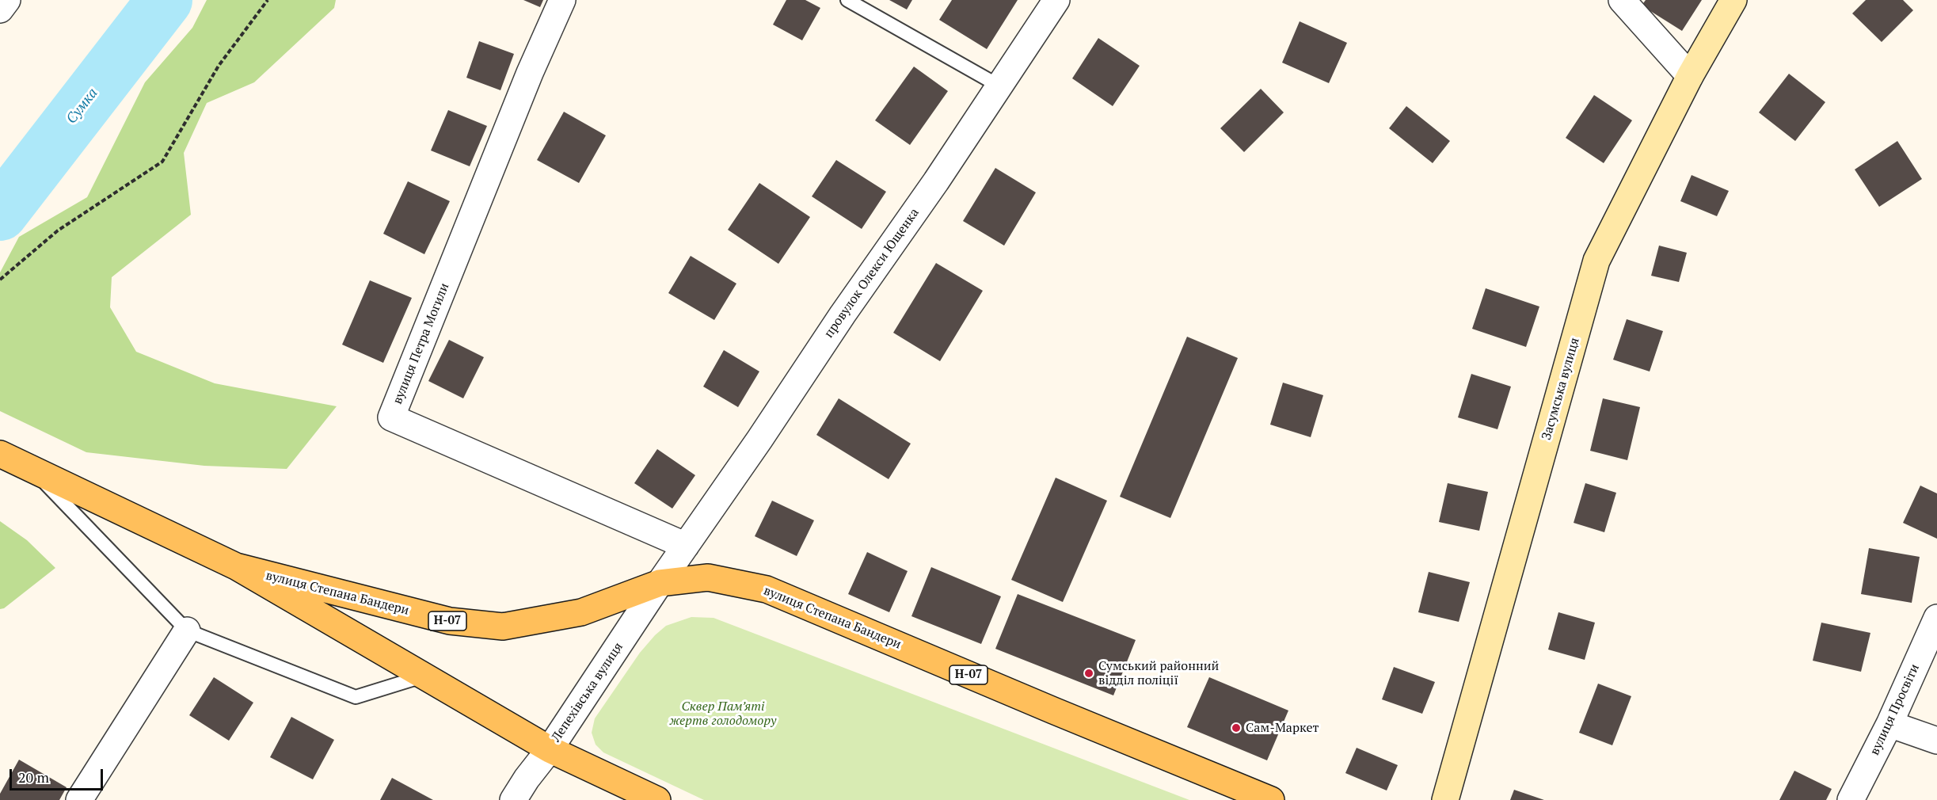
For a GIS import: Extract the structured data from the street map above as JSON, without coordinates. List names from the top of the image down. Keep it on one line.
{"streets":{"main road":["вулиця Степана Бандери","Н-07"],"street":["провулок Олекси Ющенка","вулиця Петра Могили","Засумська вулиця","Лепехівська вулиця","вулиця Просвіти"]},"crossings":[["провулок Олекси Ющенка","вулиця Петра Могили"],["провулок Олекси Ющенка","вулиця Степана Бандери"],["провулок Олекси Ющенка","Лепехівська вулиця"],["вулиця Степана Бандери","Лепехівська вулиця"]],"water":["Сумка"],"parks":["Сквер Пам’яті жертв голодомору"],"places":["Сумський районний відділ поліції","Сам-Маркет"],"scale_bar":"20 m"}
